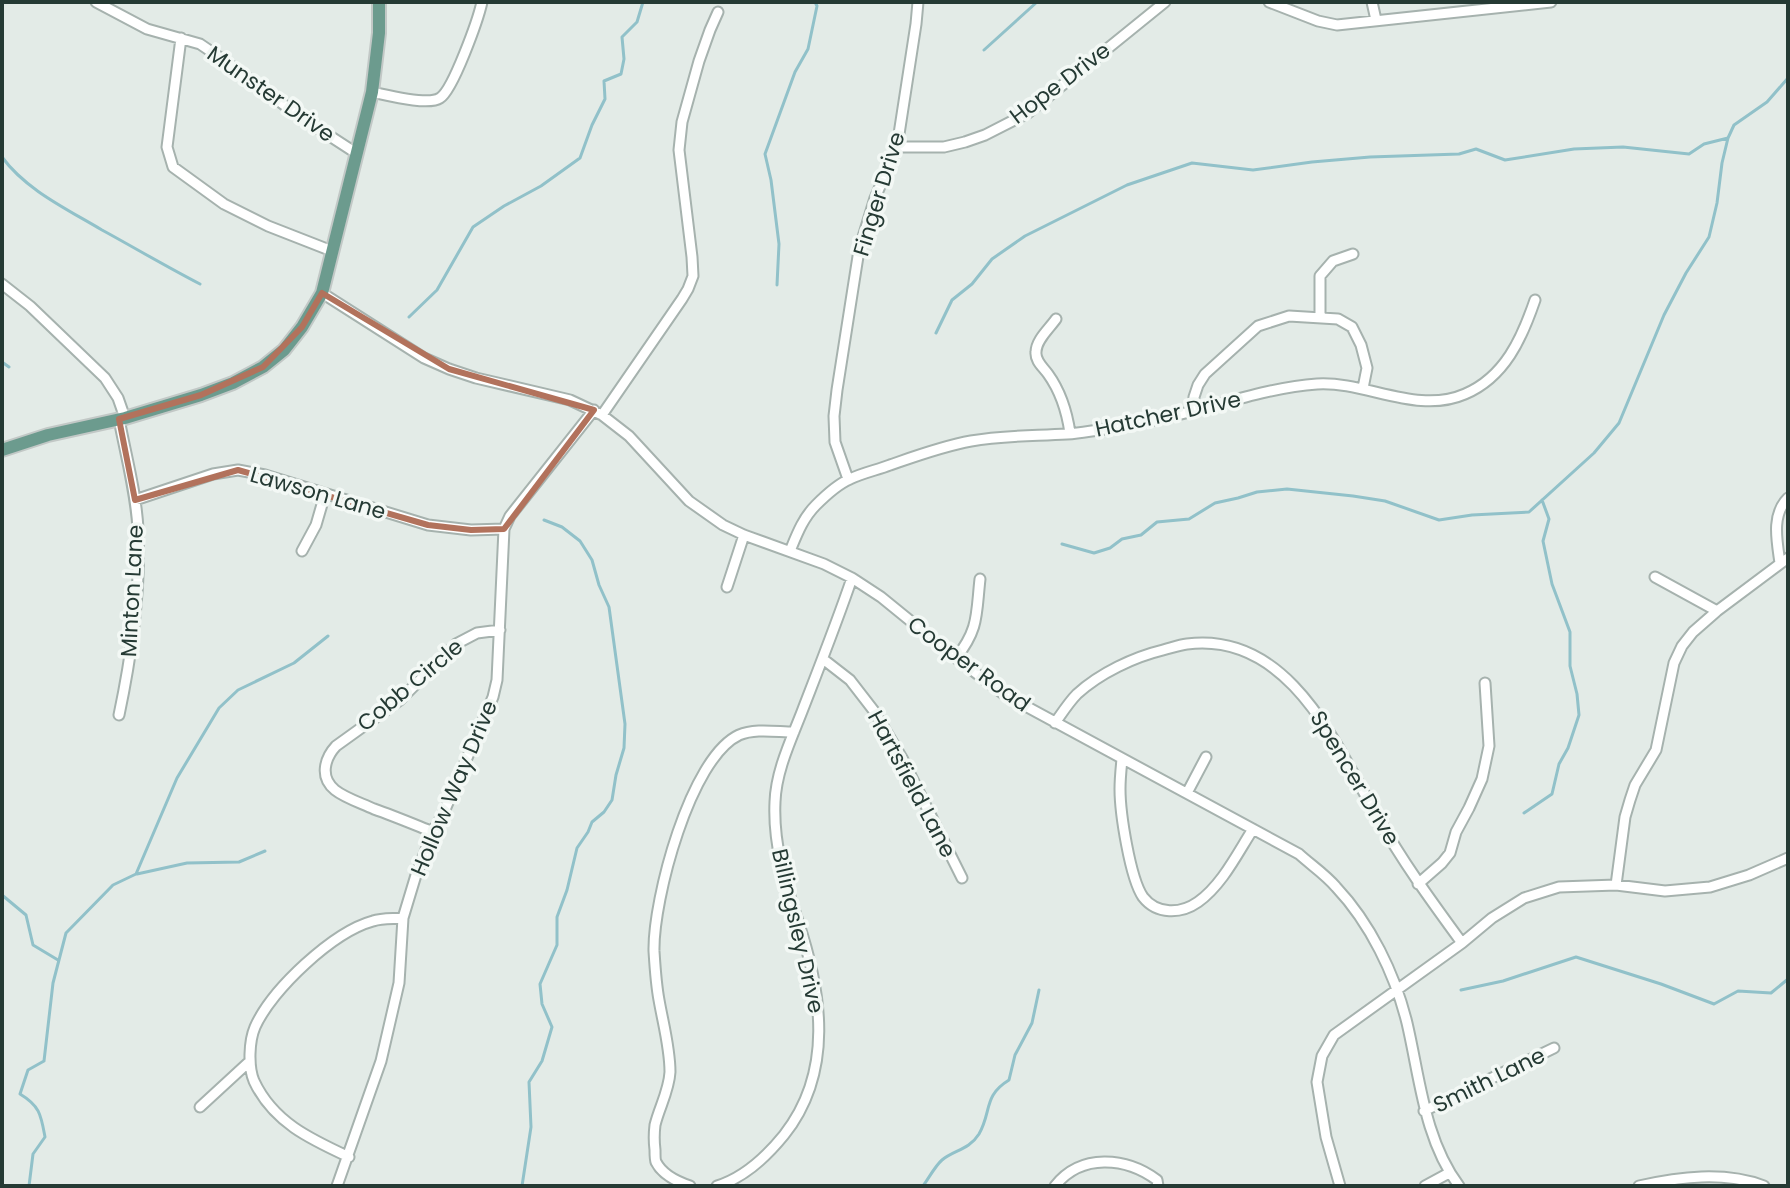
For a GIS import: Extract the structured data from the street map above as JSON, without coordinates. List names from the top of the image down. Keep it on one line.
{"streets":{"street":["Hope Drive","Munster Drive","Finger Drive","Hatcher Drive","Lawson Lane","Minton Lane","Cooper Road","Cobb Circle","Spencer Drive","Hartsfield Lane","Hollow Way Drive","Billingsley Drive","Smith Lane"]},"crossings":[["Hope Drive","Finger Drive"],["Finger Drive","Hatcher Drive"],["Hatcher Drive","Cooper Road"],["Lawson Lane","Minton Lane"],["Lawson Lane","Hollow Way Drive"],["Cooper Road","Spencer Drive"],["Cooper Road","Billingsley Drive"],["Cooper Road","Smith Lane"],["Cobb Circle","Hollow Way Drive"],["Hartsfield Lane","Billingsley Drive"]]}
